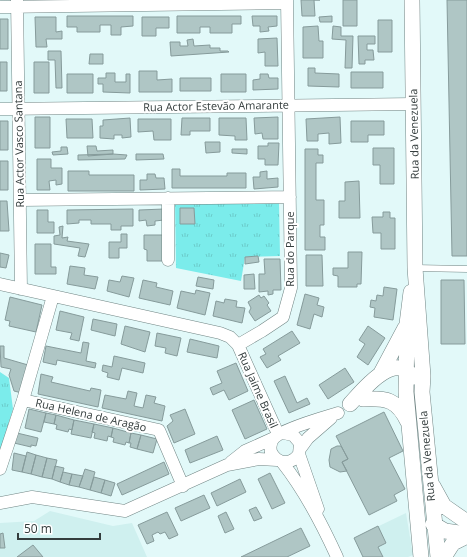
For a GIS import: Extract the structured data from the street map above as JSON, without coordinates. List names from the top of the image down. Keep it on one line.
{"streets":{"street":["Rua Actor Estevão Amarante","Rua da Venezuela","Rua Actor Vasco Santana","Rua do Parque","Rua Jaime Brasil","Rua Helena de Aragão"]},"crossings":[["Rua Actor Estevão Amarante","Rua da Venezuela"],["Rua Actor Estevão Amarante","Rua Actor Vasco Santana"],["Rua Actor Estevão Amarante","Rua do Parque"],["Rua do Parque","Rua Jaime Brasil"]],"scale_bar":"50 m"}
